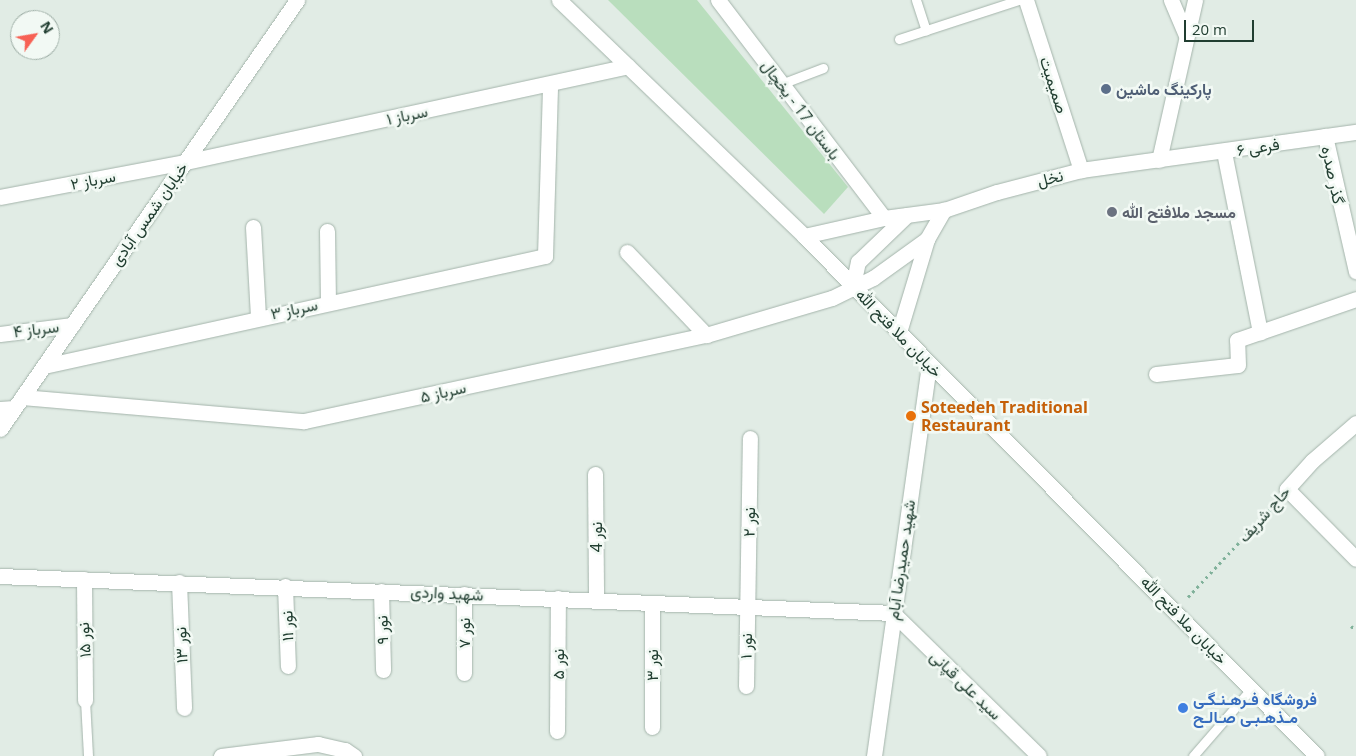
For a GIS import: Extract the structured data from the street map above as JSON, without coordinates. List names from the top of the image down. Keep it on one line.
{"streets":{"street":["صمیمیت","باستان 17 - یخچال","سرباز ۱","فرعی ۶","گذر صدره","نخل","سرباز ۲","خیابان شمس آبادی","سرباز ۳","سرباز ۴","خیابان ملا فتح الله","سرباز ۵","حاج شریف","نور ۲","نور 4","شهید حمیدرضا آبام","شهید واردی","نور ۱۱","نور ۹","نور ۷","نور ۱۵","نور ۱۳","نور ۱","نور ۵","نور ۳","سید علی قپانی"]},"crossings":[["صمیمیت","نخل"],["باستان 17 - یخچال","نخل"],["سرباز ۱","سرباز ۲"],["سرباز ۱","خیابان شمس آبادی"],["سرباز ۱","سرباز ۳"],["سرباز ۱","خیابان ملا فتح الله"],["فرعی ۶","گذر صدره"],["فرعی ۶","نخل"],["نخل","خیابان ملا فتح الله"],["سرباز ۲","خیابان شمس آبادی"],["خیابان شمس آبادی","سرباز ۳"],["خیابان شمس آبادی","سرباز ۴"],["خیابان شمس آبادی","سرباز ۵"],["خیابان ملا فتح الله","سرباز ۵"],["خیابان ملا فتح الله","حاج شریف"],["خیابان ملا فتح الله","شهید حمیدرضا آبام"],["نور ۲","شهید واردی"],["نور ۲","نور ۱"],["نور 4","شهید واردی"],["شهید حمیدرضا آبام","شهید واردی"],["شهید حمیدرضا آبام","سید علی قپانی"],["شهید واردی","نور ۱۱"],["شهید واردی","نور ۹"],["شهید واردی","نور ۷"],["شهید واردی","نور ۱۵"],["شهید واردی","نور ۱۳"],["شهید واردی","نور ۱"],["شهید واردی","نور ۵"],["شهید واردی","نور ۳"],["شهید واردی","سید علی قپانی"]],"places":["پارکینگ ماشین","مسجد ملافتح الله","Soteedeh Traditional Restaurant","فروشگاه فـرهـنـگـی مـذهـبـی صـالـح"],"scale_bar":"20 m","north":"top right"}
